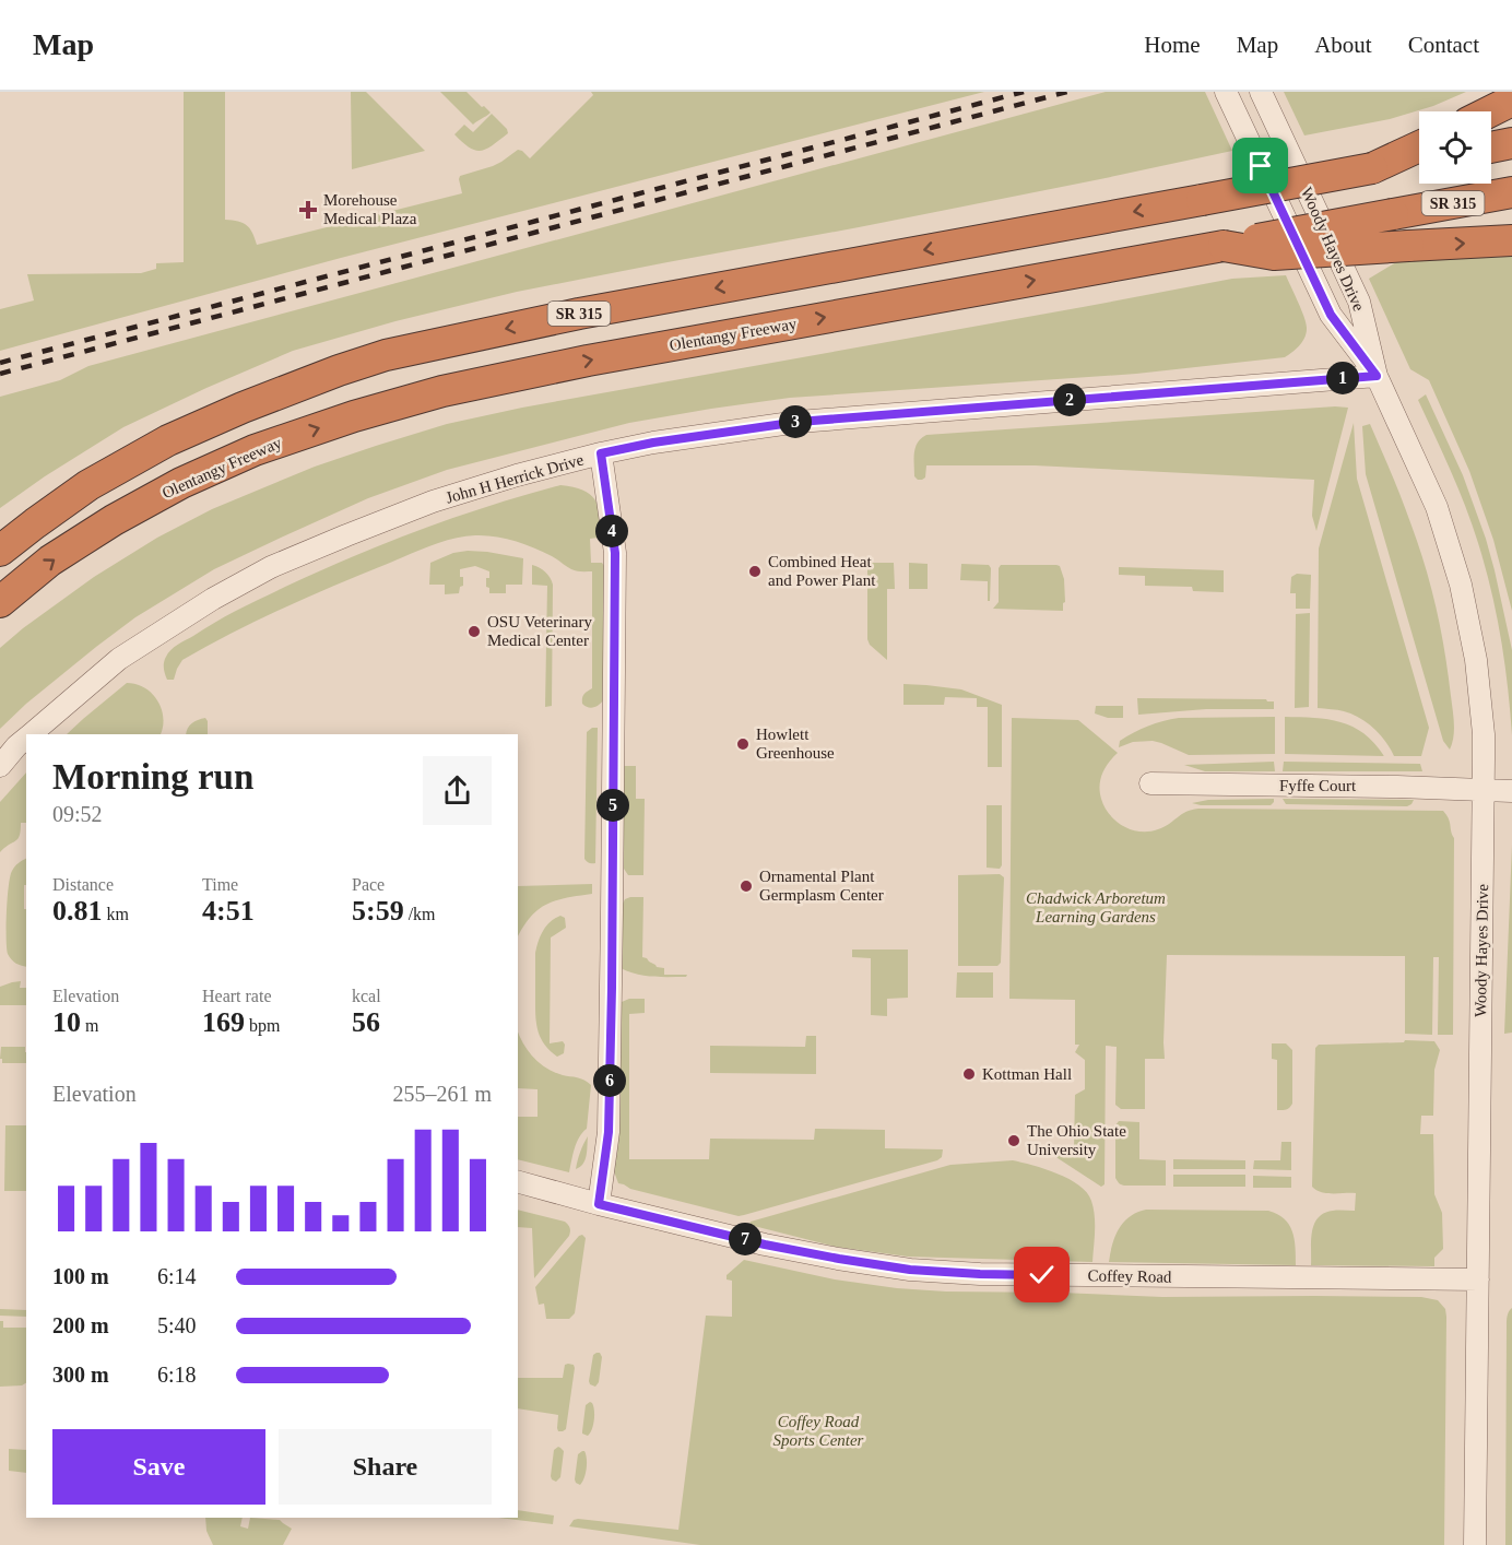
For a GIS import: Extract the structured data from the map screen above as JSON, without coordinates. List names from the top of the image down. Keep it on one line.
{"streets":{"highway":["SR 315","Olentangy Freeway"],"street":["Woody Hayes Drive","John H Herrick Drive","Fyffe Court","Coffey Road"]},"crossings":[["Woody Hayes Drive","John H Herrick Drive"],["Woody Hayes Drive","Fyffe Court"],["Woody Hayes Drive","Coffey Road"]],"parks":["Chadwick Arboretum Learning Gardens","Coffey Road Sports Center"],"places":{"health":["Morehouse Medical Plaza"],"other":["Combined Heat and Power Plant","OSU Veterinary Medical Center","Howlett Greenhouse","Ornamental Plant Germplasm Center","Kottman Hall","The Ohio State University"]},"page":{"header":"Map","nav":["Home","Map","About","Contact"],"pins":["1","2","3","4","5","6","7"],"heading":["Morning run","09:52"],"stats":[["Distance","0.81 km"],["Time","4:51"],["Pace","5:59 /km"],["Elevation","10 m"],["Heart rate","169 bpm"],["kcal","56"]],"chart":["Elevation","255–261 m"],"list":[{"name":"100 m","note":"6:14"},{"name":"200 m","note":"5:40"},{"name":"300 m","note":"6:18"}],"buttons":["Save","Share"]}}
